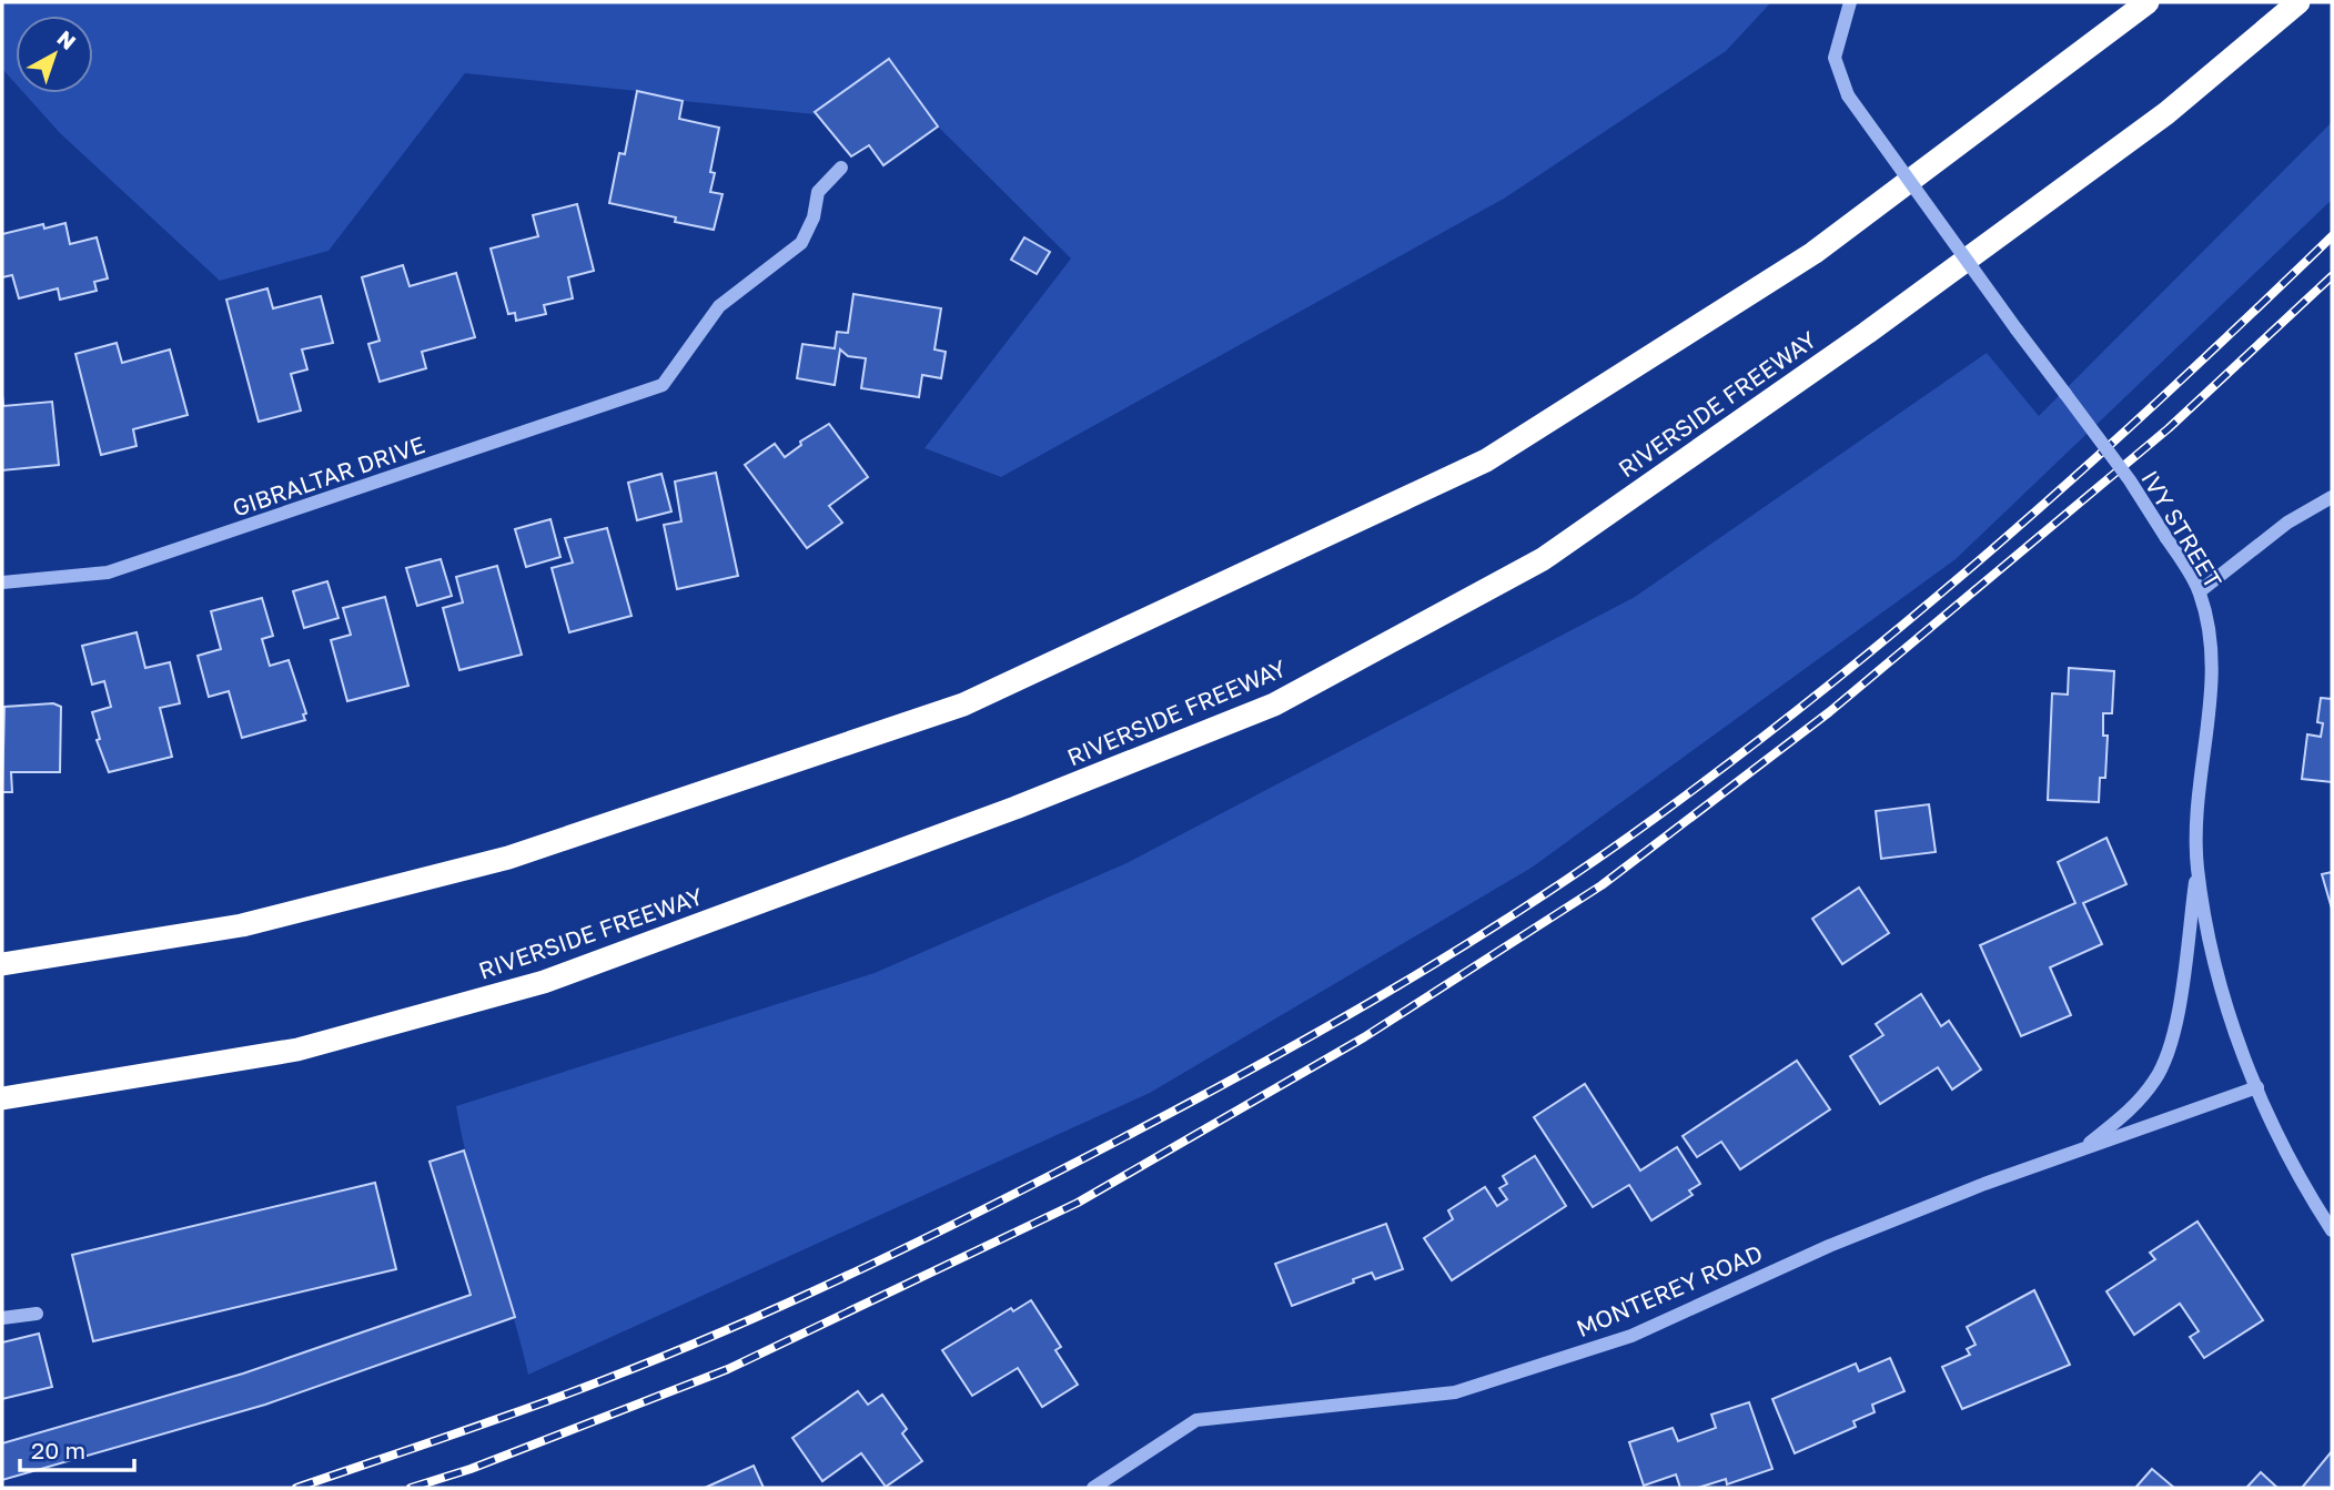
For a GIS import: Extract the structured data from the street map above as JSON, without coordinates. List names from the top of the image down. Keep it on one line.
{"streets":{"highway":["RIVERSIDE FREEWAY"],"street":["GIBRALTAR DRIVE","IVY STREET","MONTEREY ROAD"]},"crossings":[["IVY STREET","MONTEREY ROAD"]],"scale_bar":"20 m","north":"top right"}
